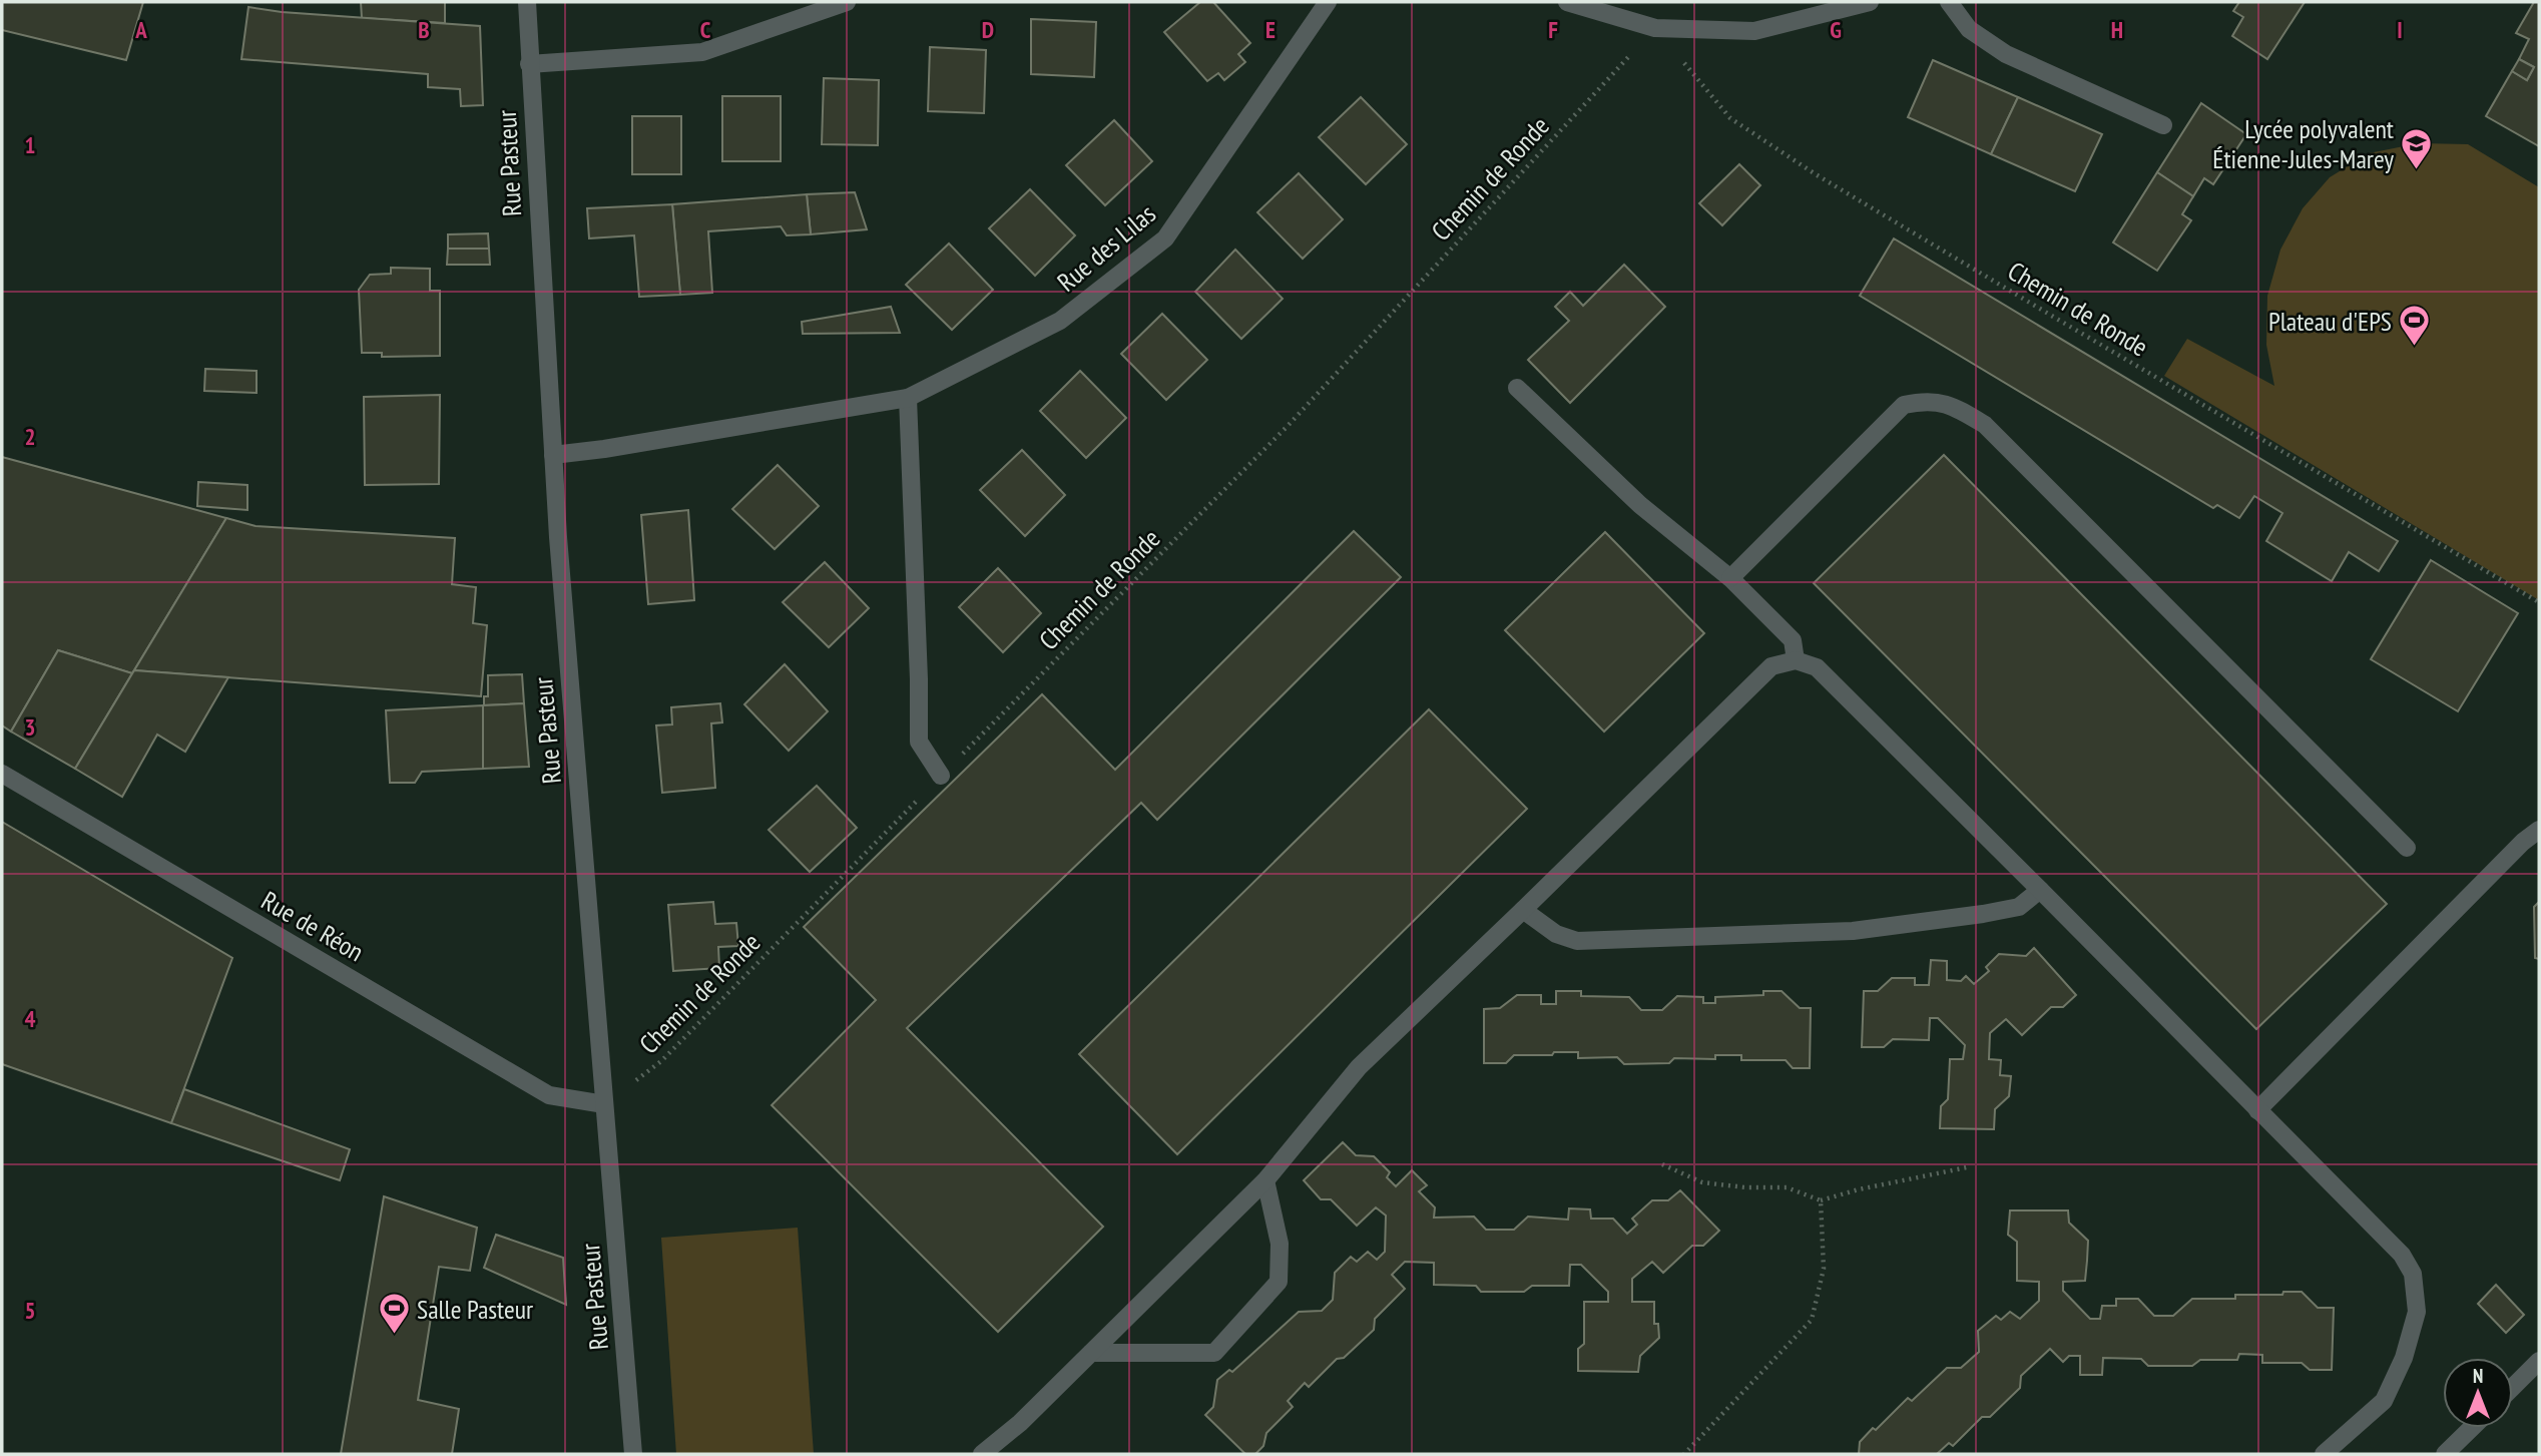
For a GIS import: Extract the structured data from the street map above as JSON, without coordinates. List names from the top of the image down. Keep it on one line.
{"streets":{"street":["Rue Pasteur","Rue des Lilas","Rue de Réon"],"path":["Chemin de Ronde"]},"crossings":[["Rue Pasteur","Chemin de Ronde"],["Rue Pasteur","Rue des Lilas"],["Rue Pasteur","Rue de Réon"],["Chemin de Ronde","Rue de Réon"]],"places":{"school or university":["Lycée polyvalent Étienne-Jules-Marey"],"sports":["Plateau d'EPS","Salle Pasteur"]},"north":"top","grid":{"columns":["A","B","C","D","E","F","G","H","I"],"rows":["1","2","3","4","5"]}}
